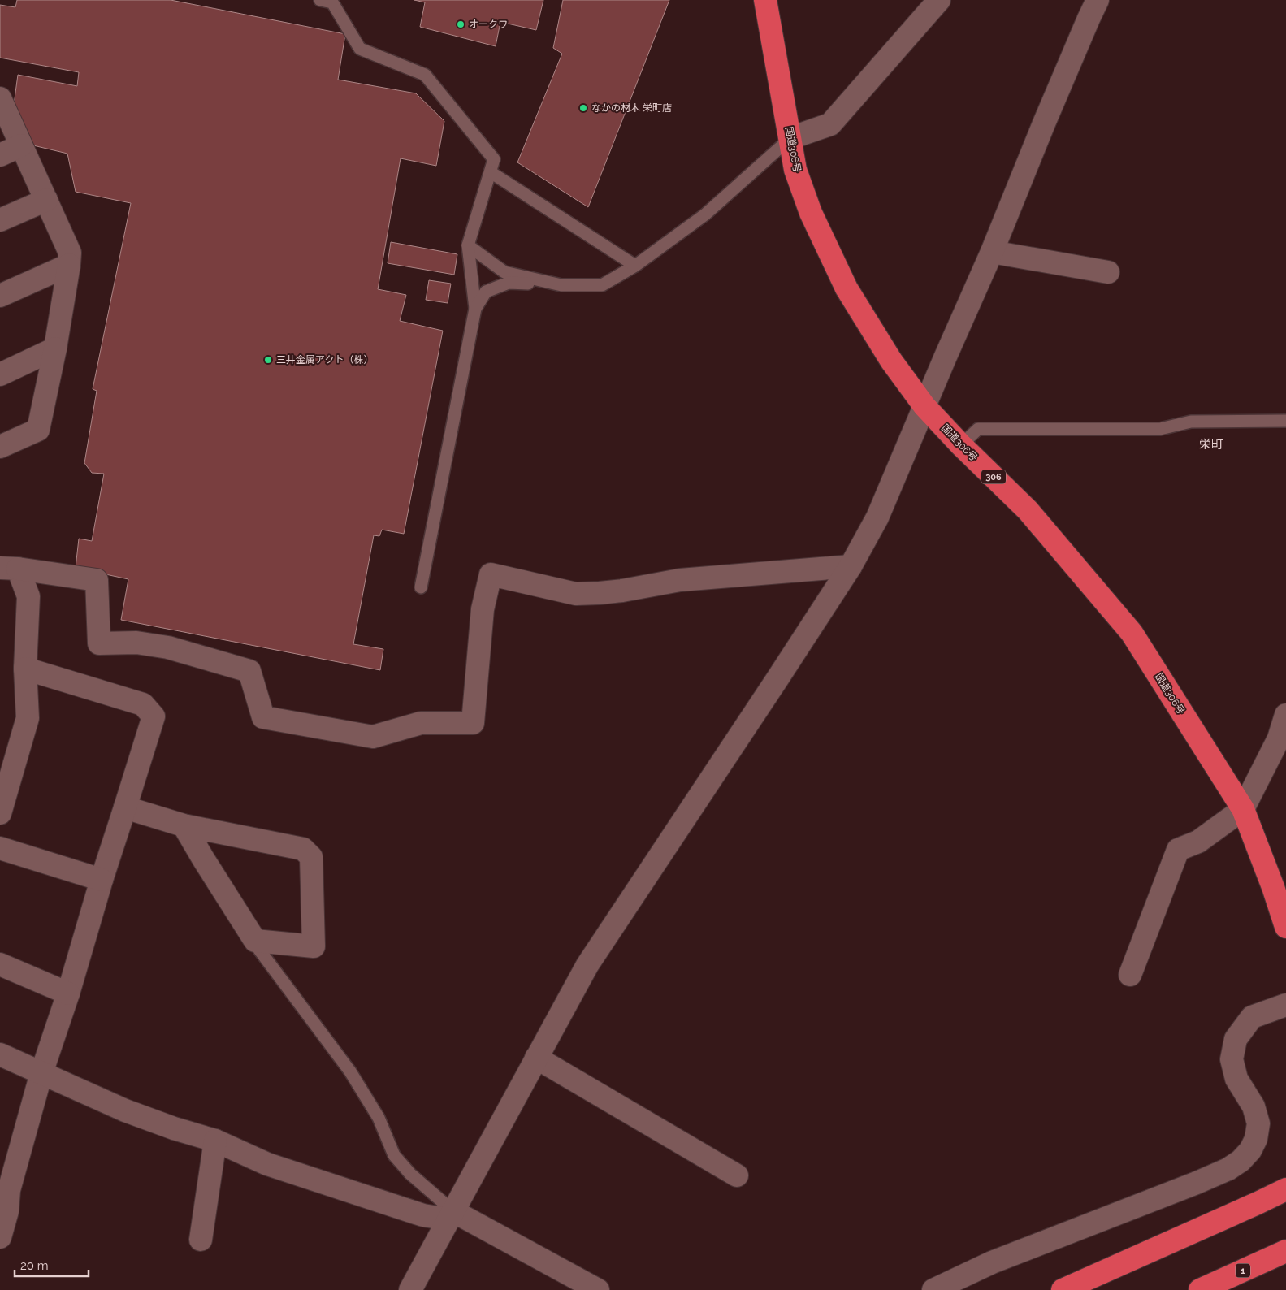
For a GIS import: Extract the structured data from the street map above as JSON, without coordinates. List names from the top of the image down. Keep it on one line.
{"streets":{"highway":["国道306号","306","1"]},"districts":["栄町"],"places":["オークワ","なかの材木 栄町店","三井金属アクト（株）"],"scale_bar":"20 m"}
